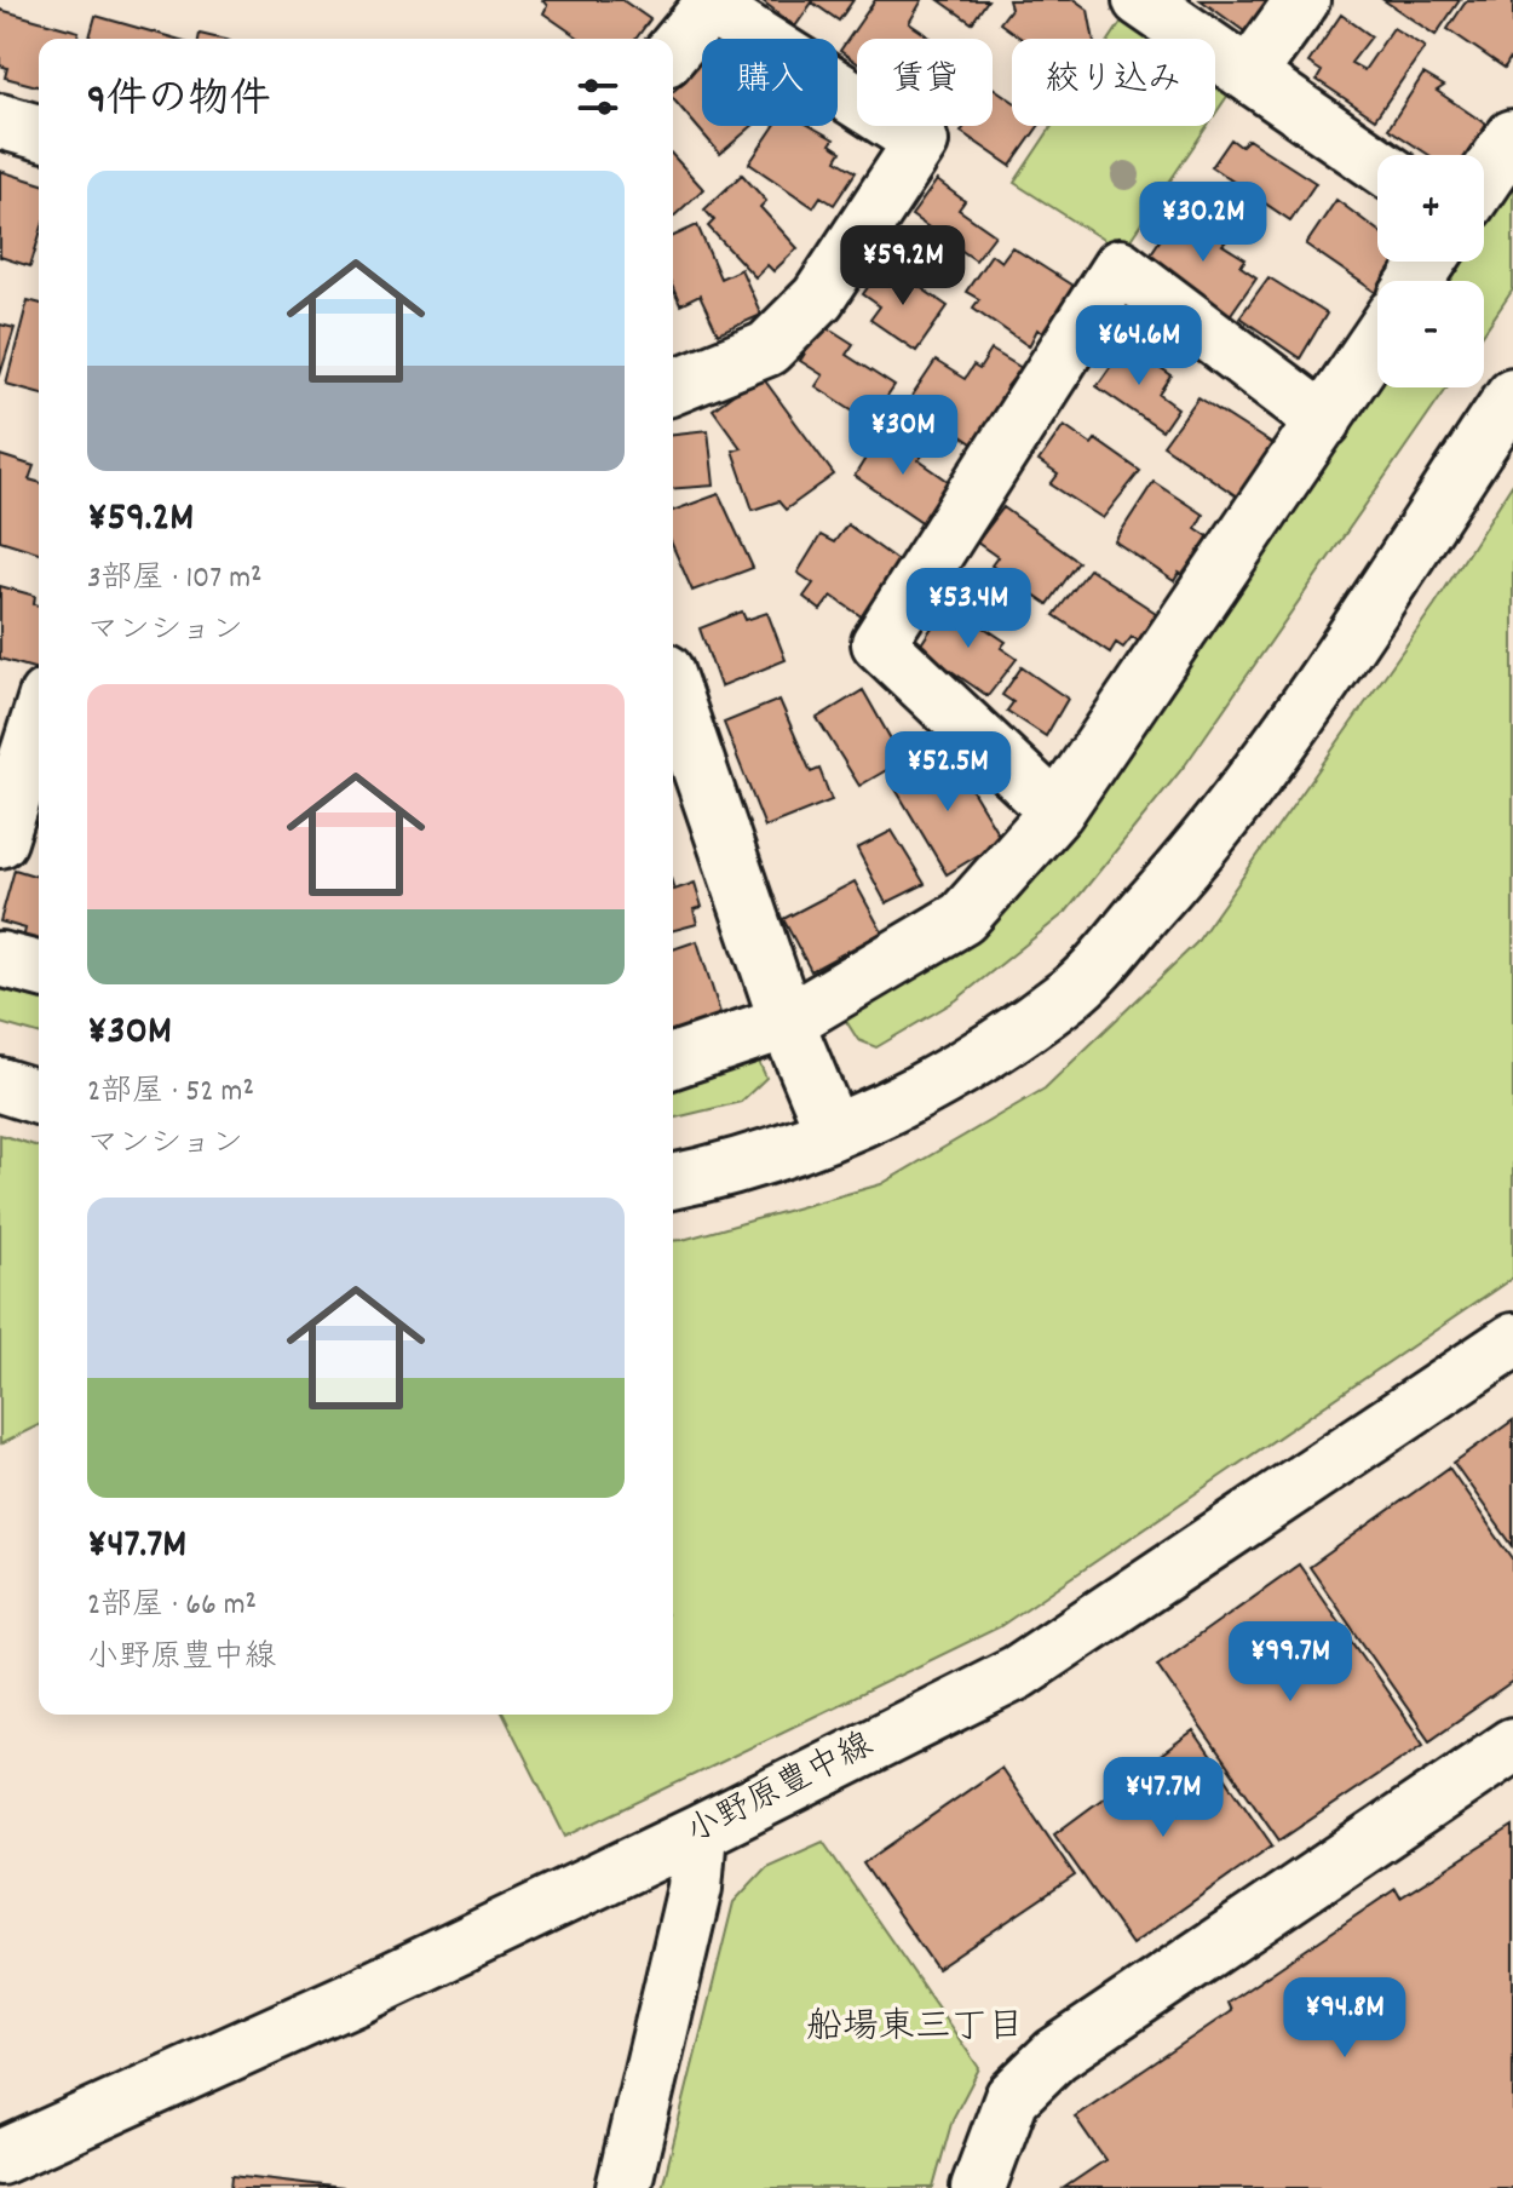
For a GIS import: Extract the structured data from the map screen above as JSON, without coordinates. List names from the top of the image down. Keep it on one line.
{"streets":{"street":["小野原豊中線"]},"districts":["船場東三丁目"],"page":{"chip":["購入","賃貸","絞り込み"],"heading":"9件の物件","map_buttons":["+","−"],"list":[{"name":"¥59.2M","note":"3部屋 · 107 m² · マンション"},{"name":"¥30M","note":"2部屋 · 52 m² · マンション"},{"name":"¥47.7M","note":"2部屋 · 66 m² · 小野原豊中線"}],"price":["¥30.2M","¥59.2M","¥64.6M","¥30M","¥53.4M","¥52.5M","¥99.7M","¥47.7M","¥94.8M"]}}
